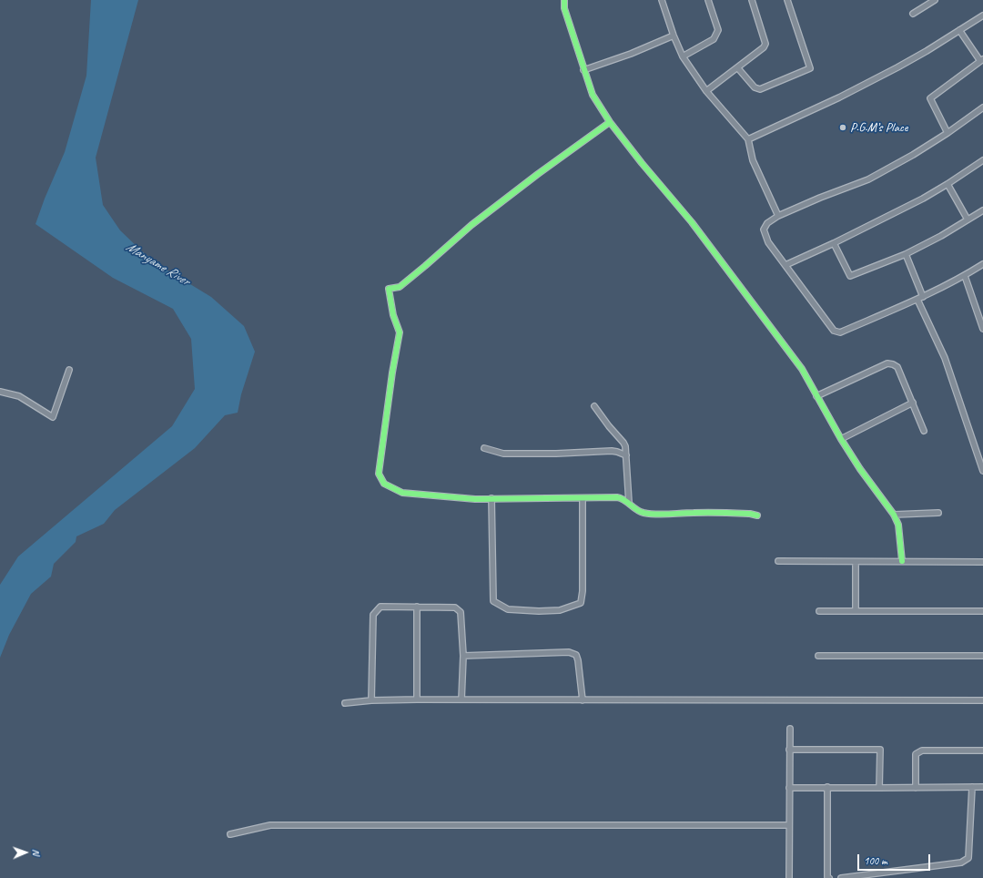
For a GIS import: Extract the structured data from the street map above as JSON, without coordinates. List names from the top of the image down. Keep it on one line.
{"water":["Manyame River"],"places":["P.G.M’s Place"],"scale_bar":"100 m","north":"right"}
